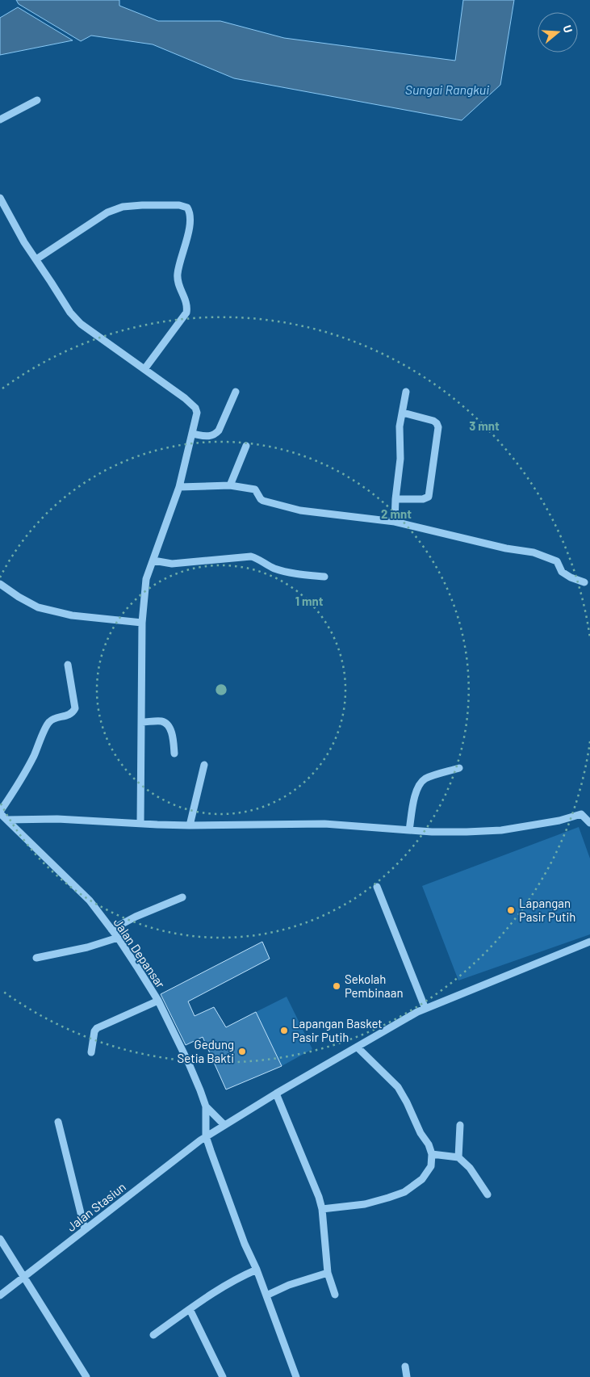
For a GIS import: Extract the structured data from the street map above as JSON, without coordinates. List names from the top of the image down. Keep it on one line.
{"streets":{"street":["Jalan Depansar","Jalan Stasiun"]},"crossings":[["Jalan Depansar","Jalan Stasiun"]],"water":["Sungai Rangkui"],"places":["Lapangan Pasir Putih","Sekolah Pembinaan","Lapangan Basket Pasir Putih","Gedung Setia Bakti"],"north":"right","rings":["3 mnt","2 mnt","1 mnt"]}
